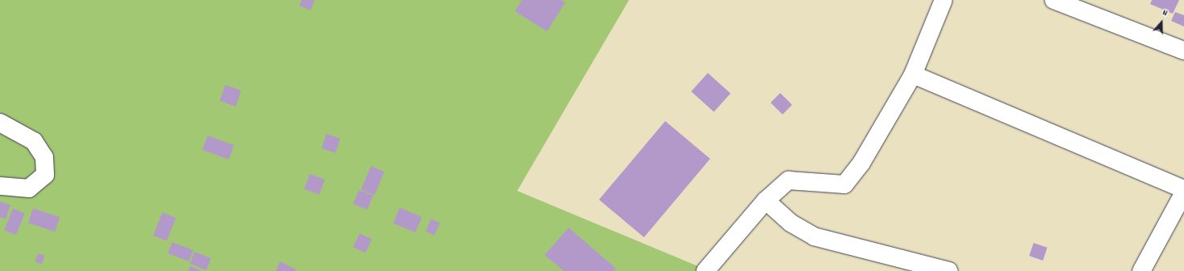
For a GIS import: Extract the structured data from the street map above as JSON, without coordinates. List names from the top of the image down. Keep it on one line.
{"north":"top"}
